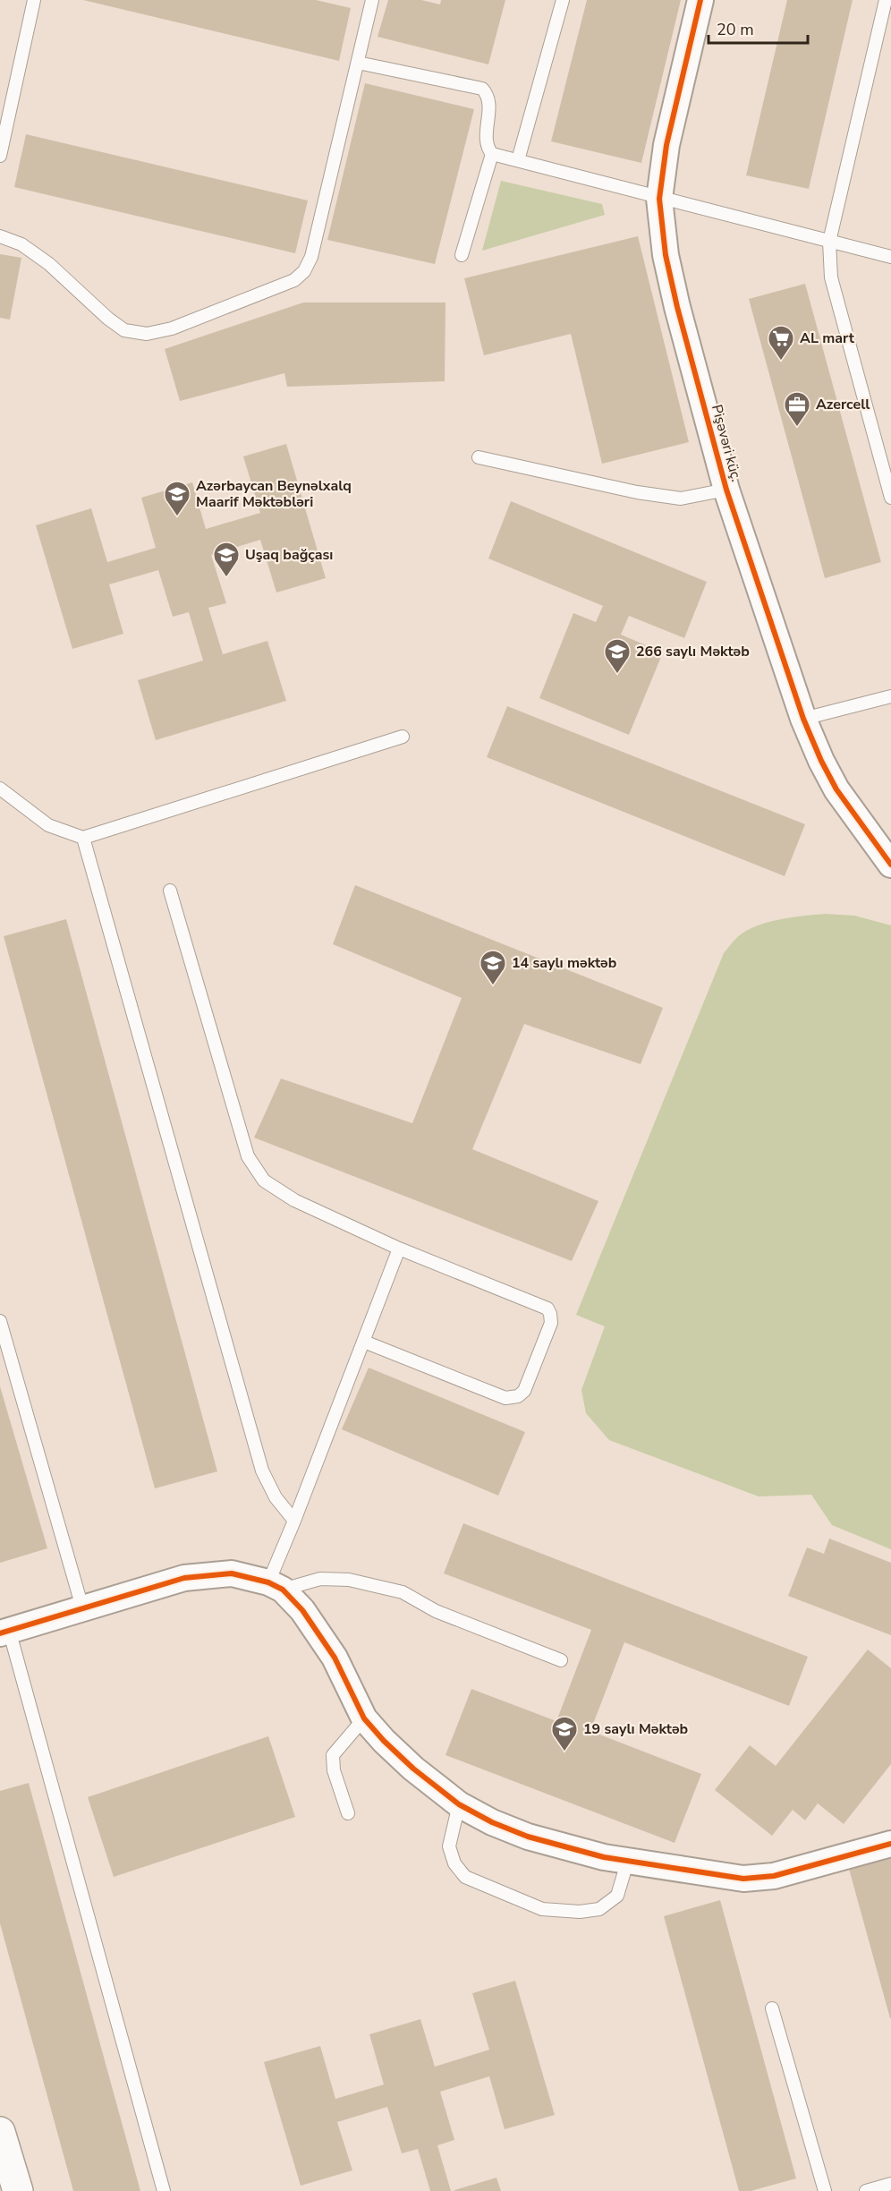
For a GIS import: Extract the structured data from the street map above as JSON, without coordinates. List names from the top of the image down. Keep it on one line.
{"streets":{"street":["Pişəvəri küç."]},"places":{"supermarket":["AL mart"],"office":["Azercell"],"school or university":["Azərbaycan Beynəlxalq Maarif Məktəbləri","Uşaq bağçası","266 saylı Məktəb","14 saylı məktəb","19 saylı Məktəb"]},"scale_bar":"20 m"}
